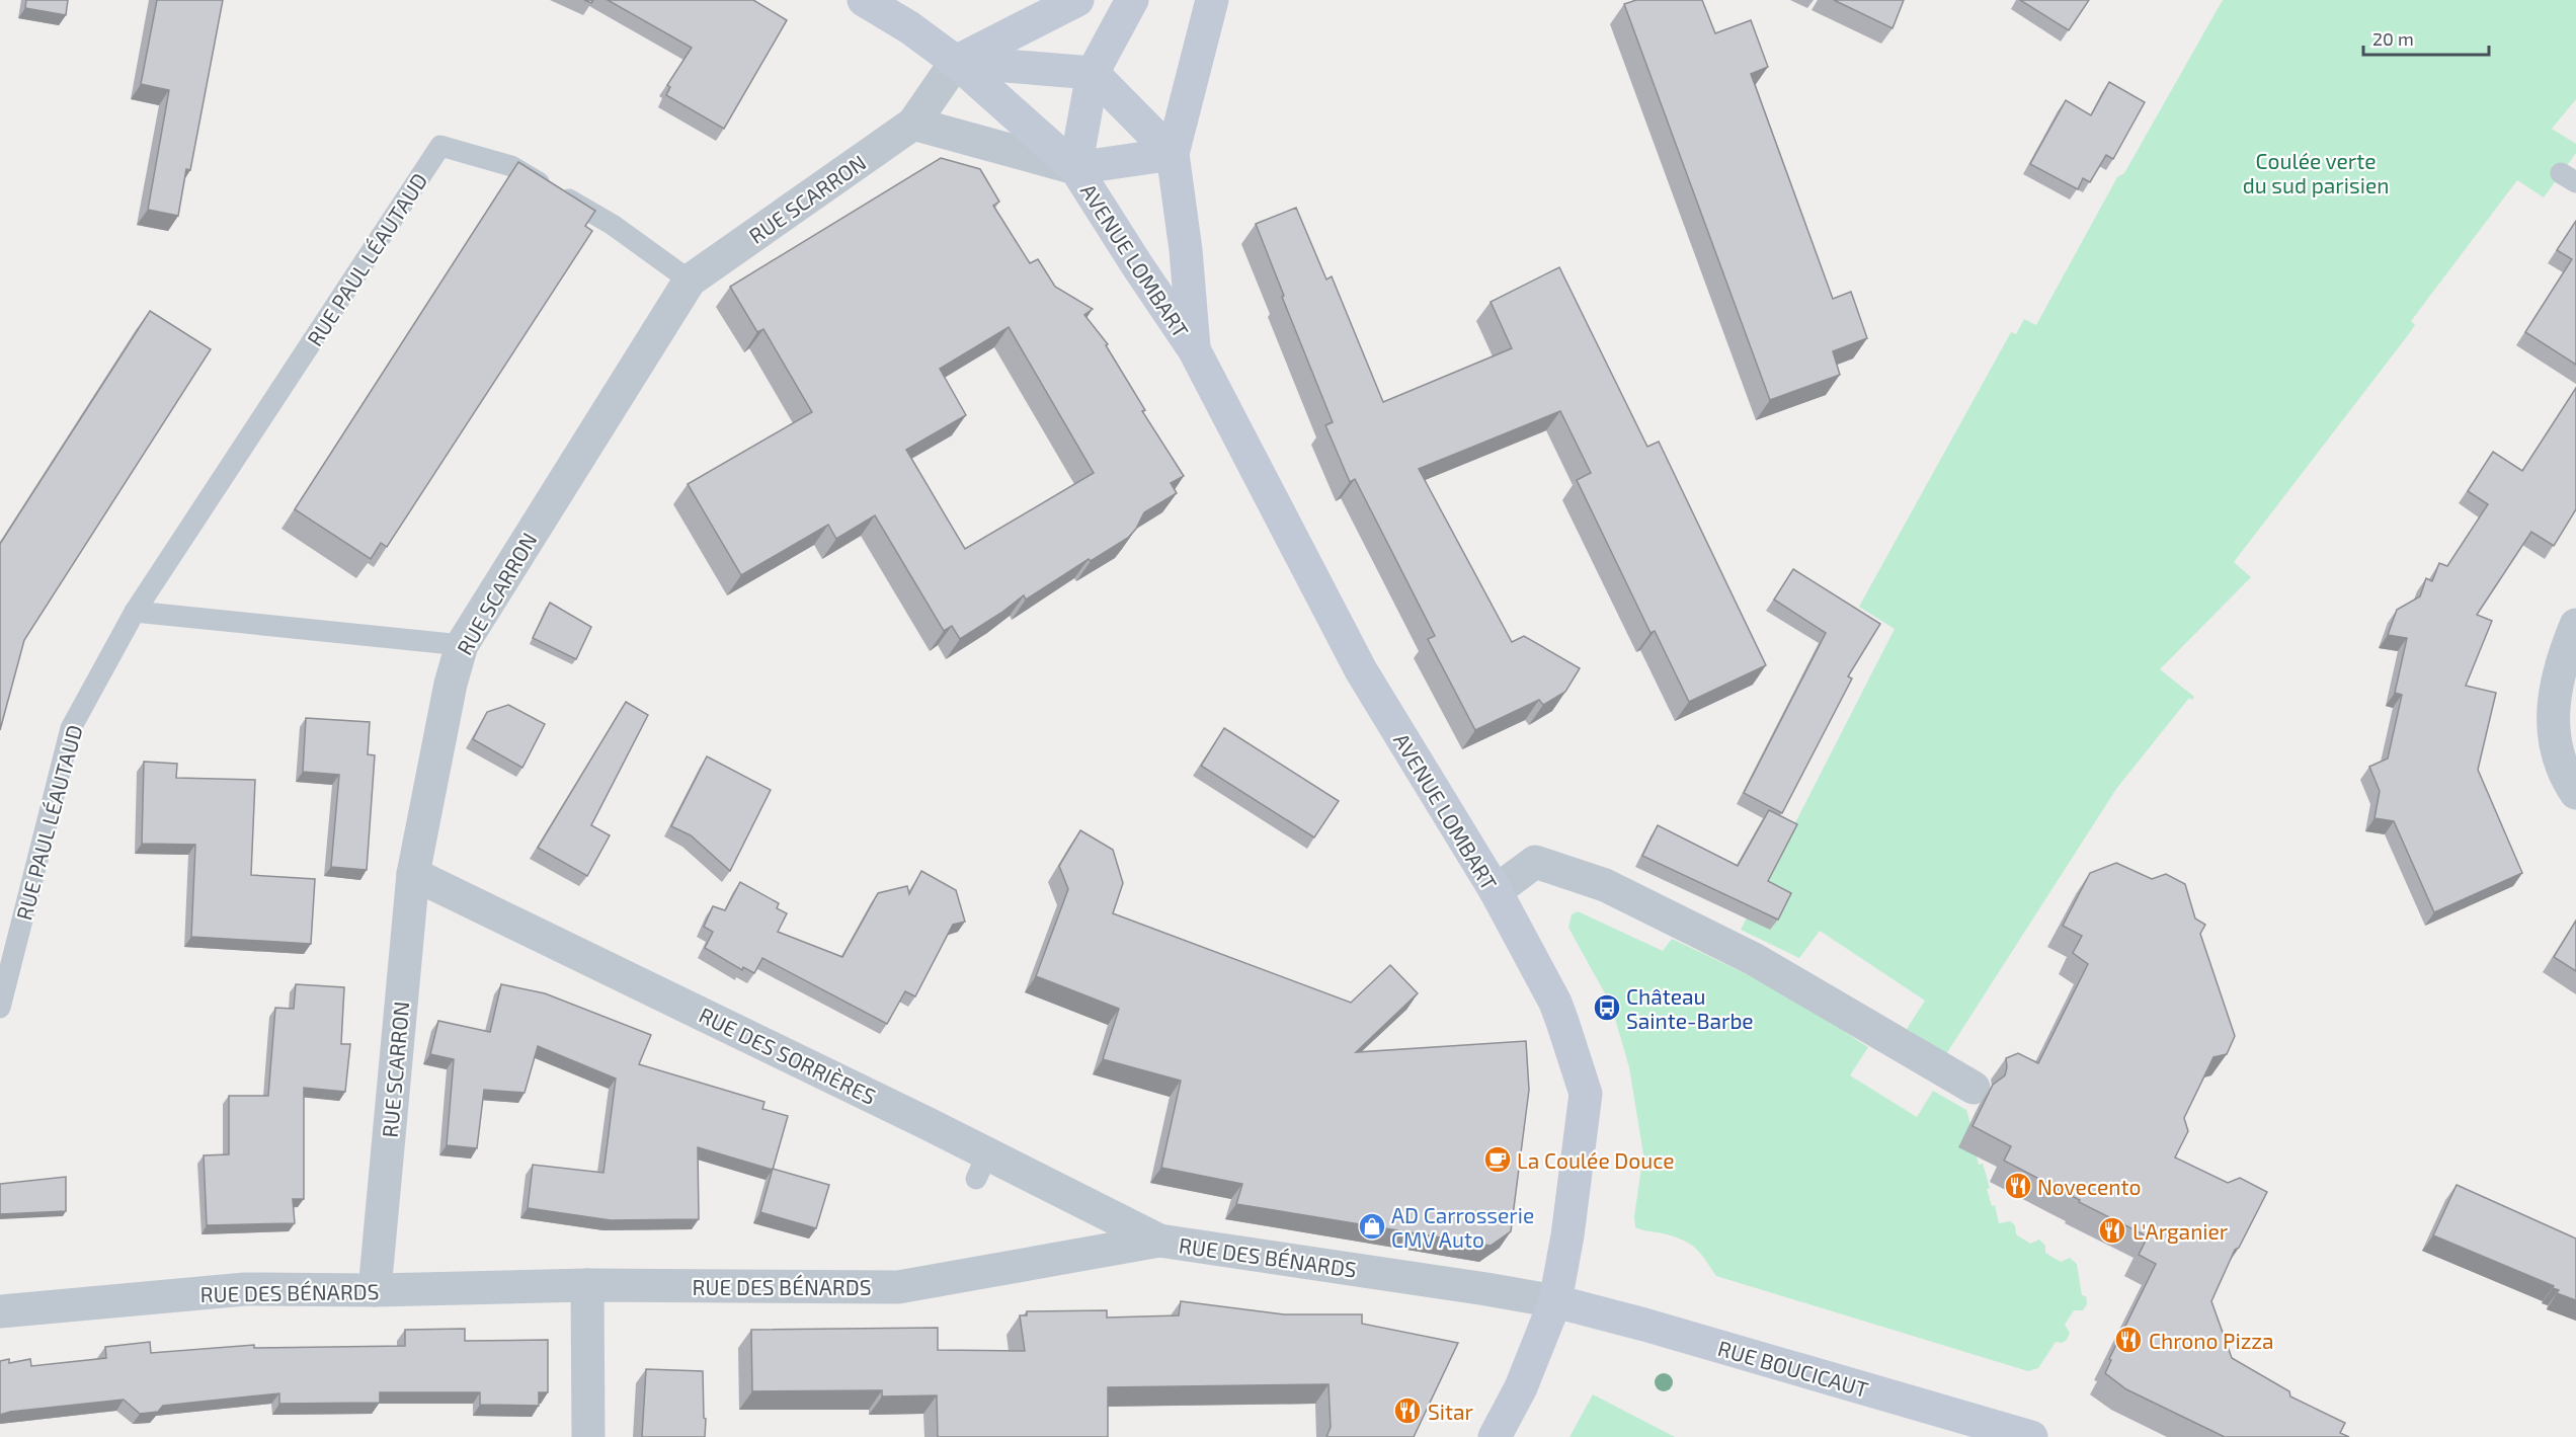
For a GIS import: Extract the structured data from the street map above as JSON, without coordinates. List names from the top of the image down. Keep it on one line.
{"streets":{"main road":["AVENUE LOMBART","RUE BOUCICAUT"],"street":["RUE SCARRON","RUE DES SORRIÈRES","RUE DES BÉNARDS"],"lane":["RUE PAUL LÉAUTAUD"]},"crossings":[["RUE SCARRON","RUE PAUL LÉAUTAUD"],["RUE SCARRON","RUE DES SORRIÈRES"],["RUE SCARRON","RUE DES BÉNARDS"],["AVENUE LOMBART","RUE DES BÉNARDS"],["AVENUE LOMBART","RUE BOUCICAUT"],["RUE DES SORRIÈRES","RUE DES BÉNARDS"],["RUE DES BÉNARDS","RUE BOUCICAUT"]],"parks":["Coulée verte du sud parisien"],"places":{"bus stop":["Château Sainte-Barbe"],"cafe":["La Coulée Douce"],"restaurant":["Novecento","L'Arganier","Chrono Pizza","Sitar"],"shop":["AD Carrosserie CMV Auto"]},"scale_bar":"20 m"}
